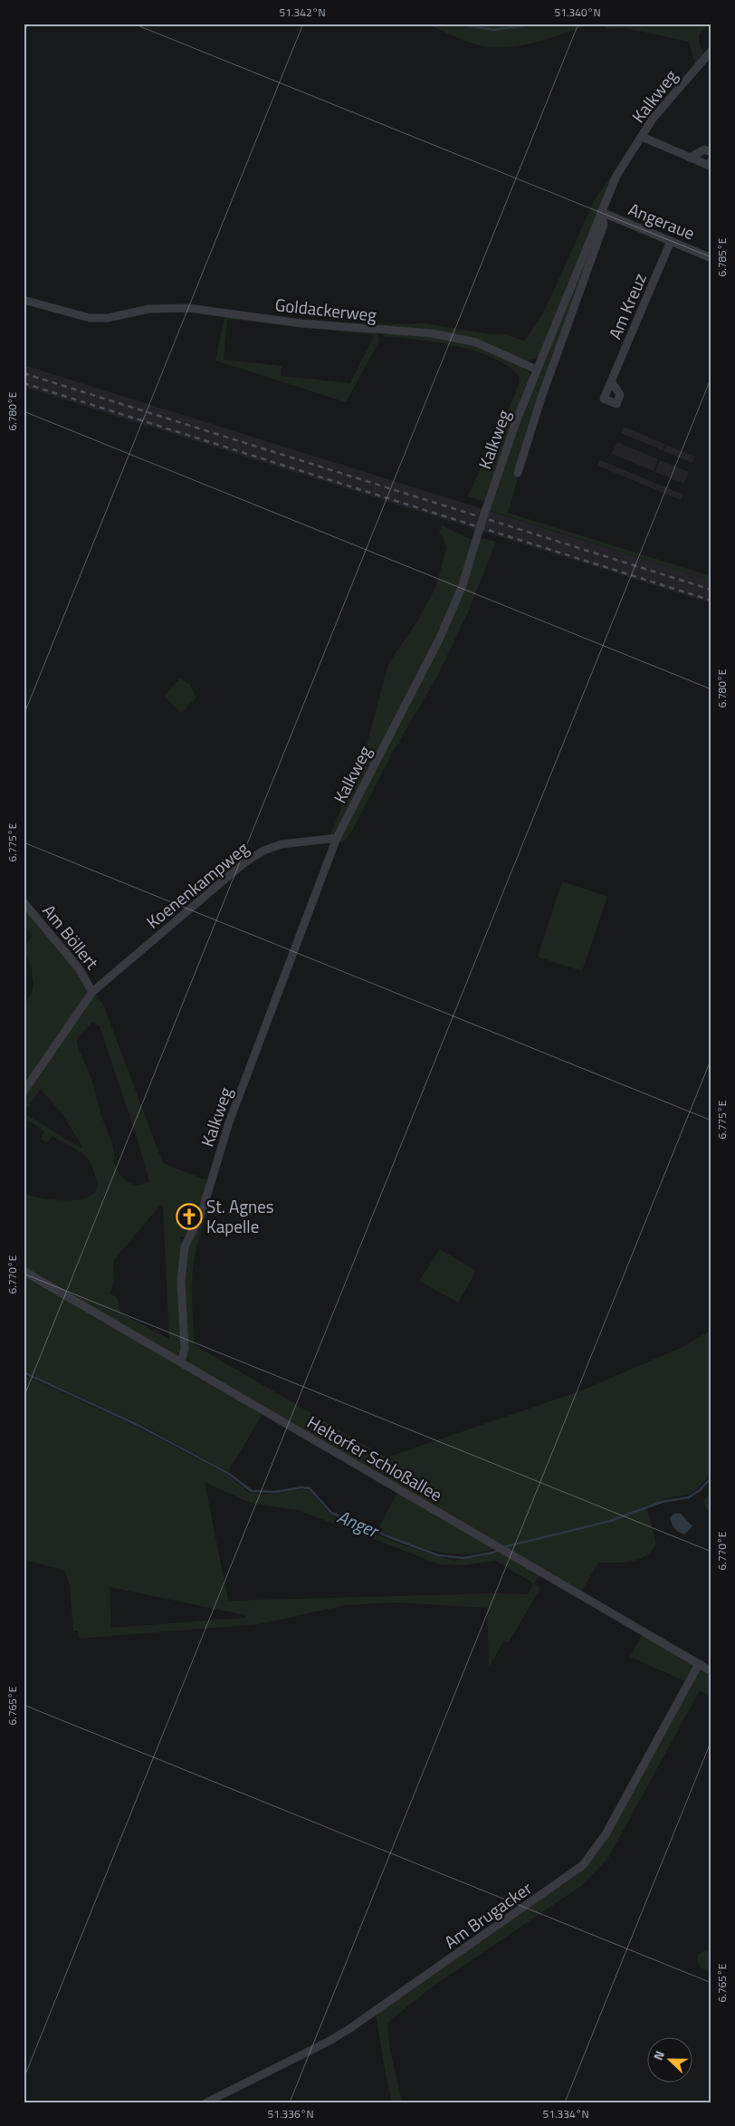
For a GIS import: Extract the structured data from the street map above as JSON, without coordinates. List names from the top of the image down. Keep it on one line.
{"streets":{"street":["Kalkweg","Angeraue","Am Kreuz","Goldackerweg","Koenenkampweg","Am Böllert","Heltorfer Schloßallee","Am Brugacker"]},"crossings":[["Kalkweg","Angeraue"],["Kalkweg","Goldackerweg"],["Kalkweg","Koenenkampweg"],["Kalkweg","Heltorfer Schloßallee"],["Angeraue","Am Kreuz"],["Koenenkampweg","Am Böllert"],["Heltorfer Schloßallee","Am Brugacker"]],"water":["Anger"],"places":{"church":["St. Agnes Kapelle"]},"north":"left","coordinates":["51.342°N","51.340°N","6.785°E","6.780°E","6.775°E","6.770°E","6.765°E","51.336°N","51.334°N"]}
